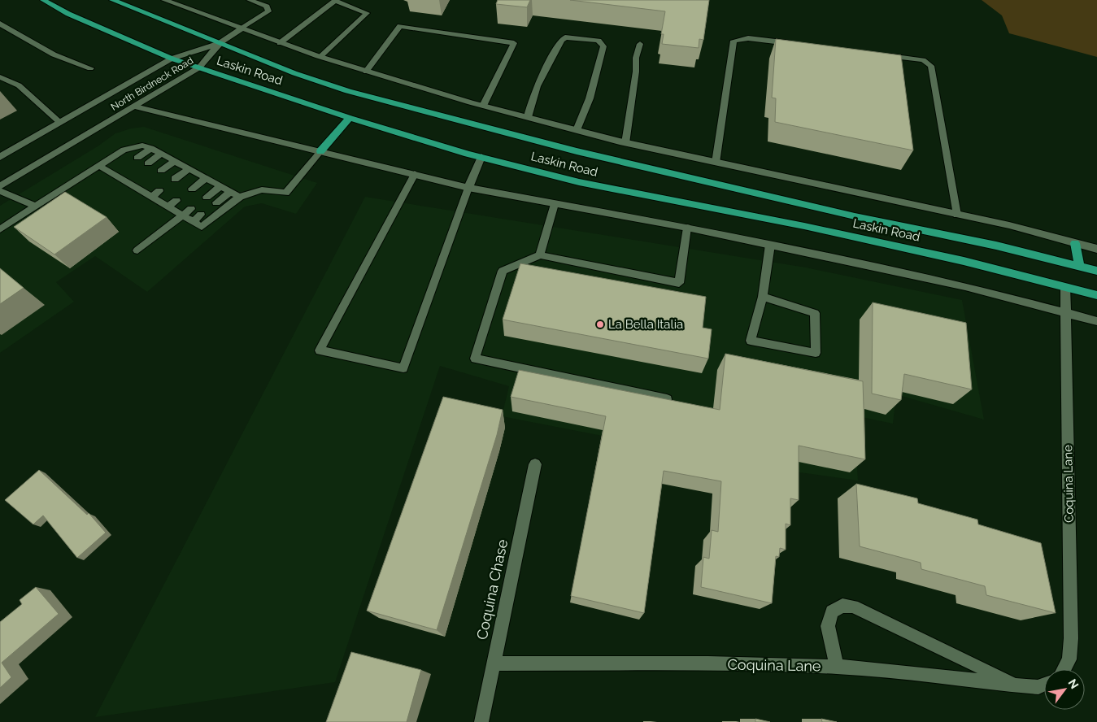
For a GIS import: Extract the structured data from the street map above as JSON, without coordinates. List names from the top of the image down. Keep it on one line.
{"streets":{"main road":["Laskin Road","North Birdneck Road"],"street":["Coquina Lane","Coquina Chase"]},"crossings":[["Laskin Road","North Birdneck Road"],["Laskin Road","Coquina Lane"],["Coquina Lane","Coquina Chase"]],"places":["La Bella Italia"],"north":"top right"}
